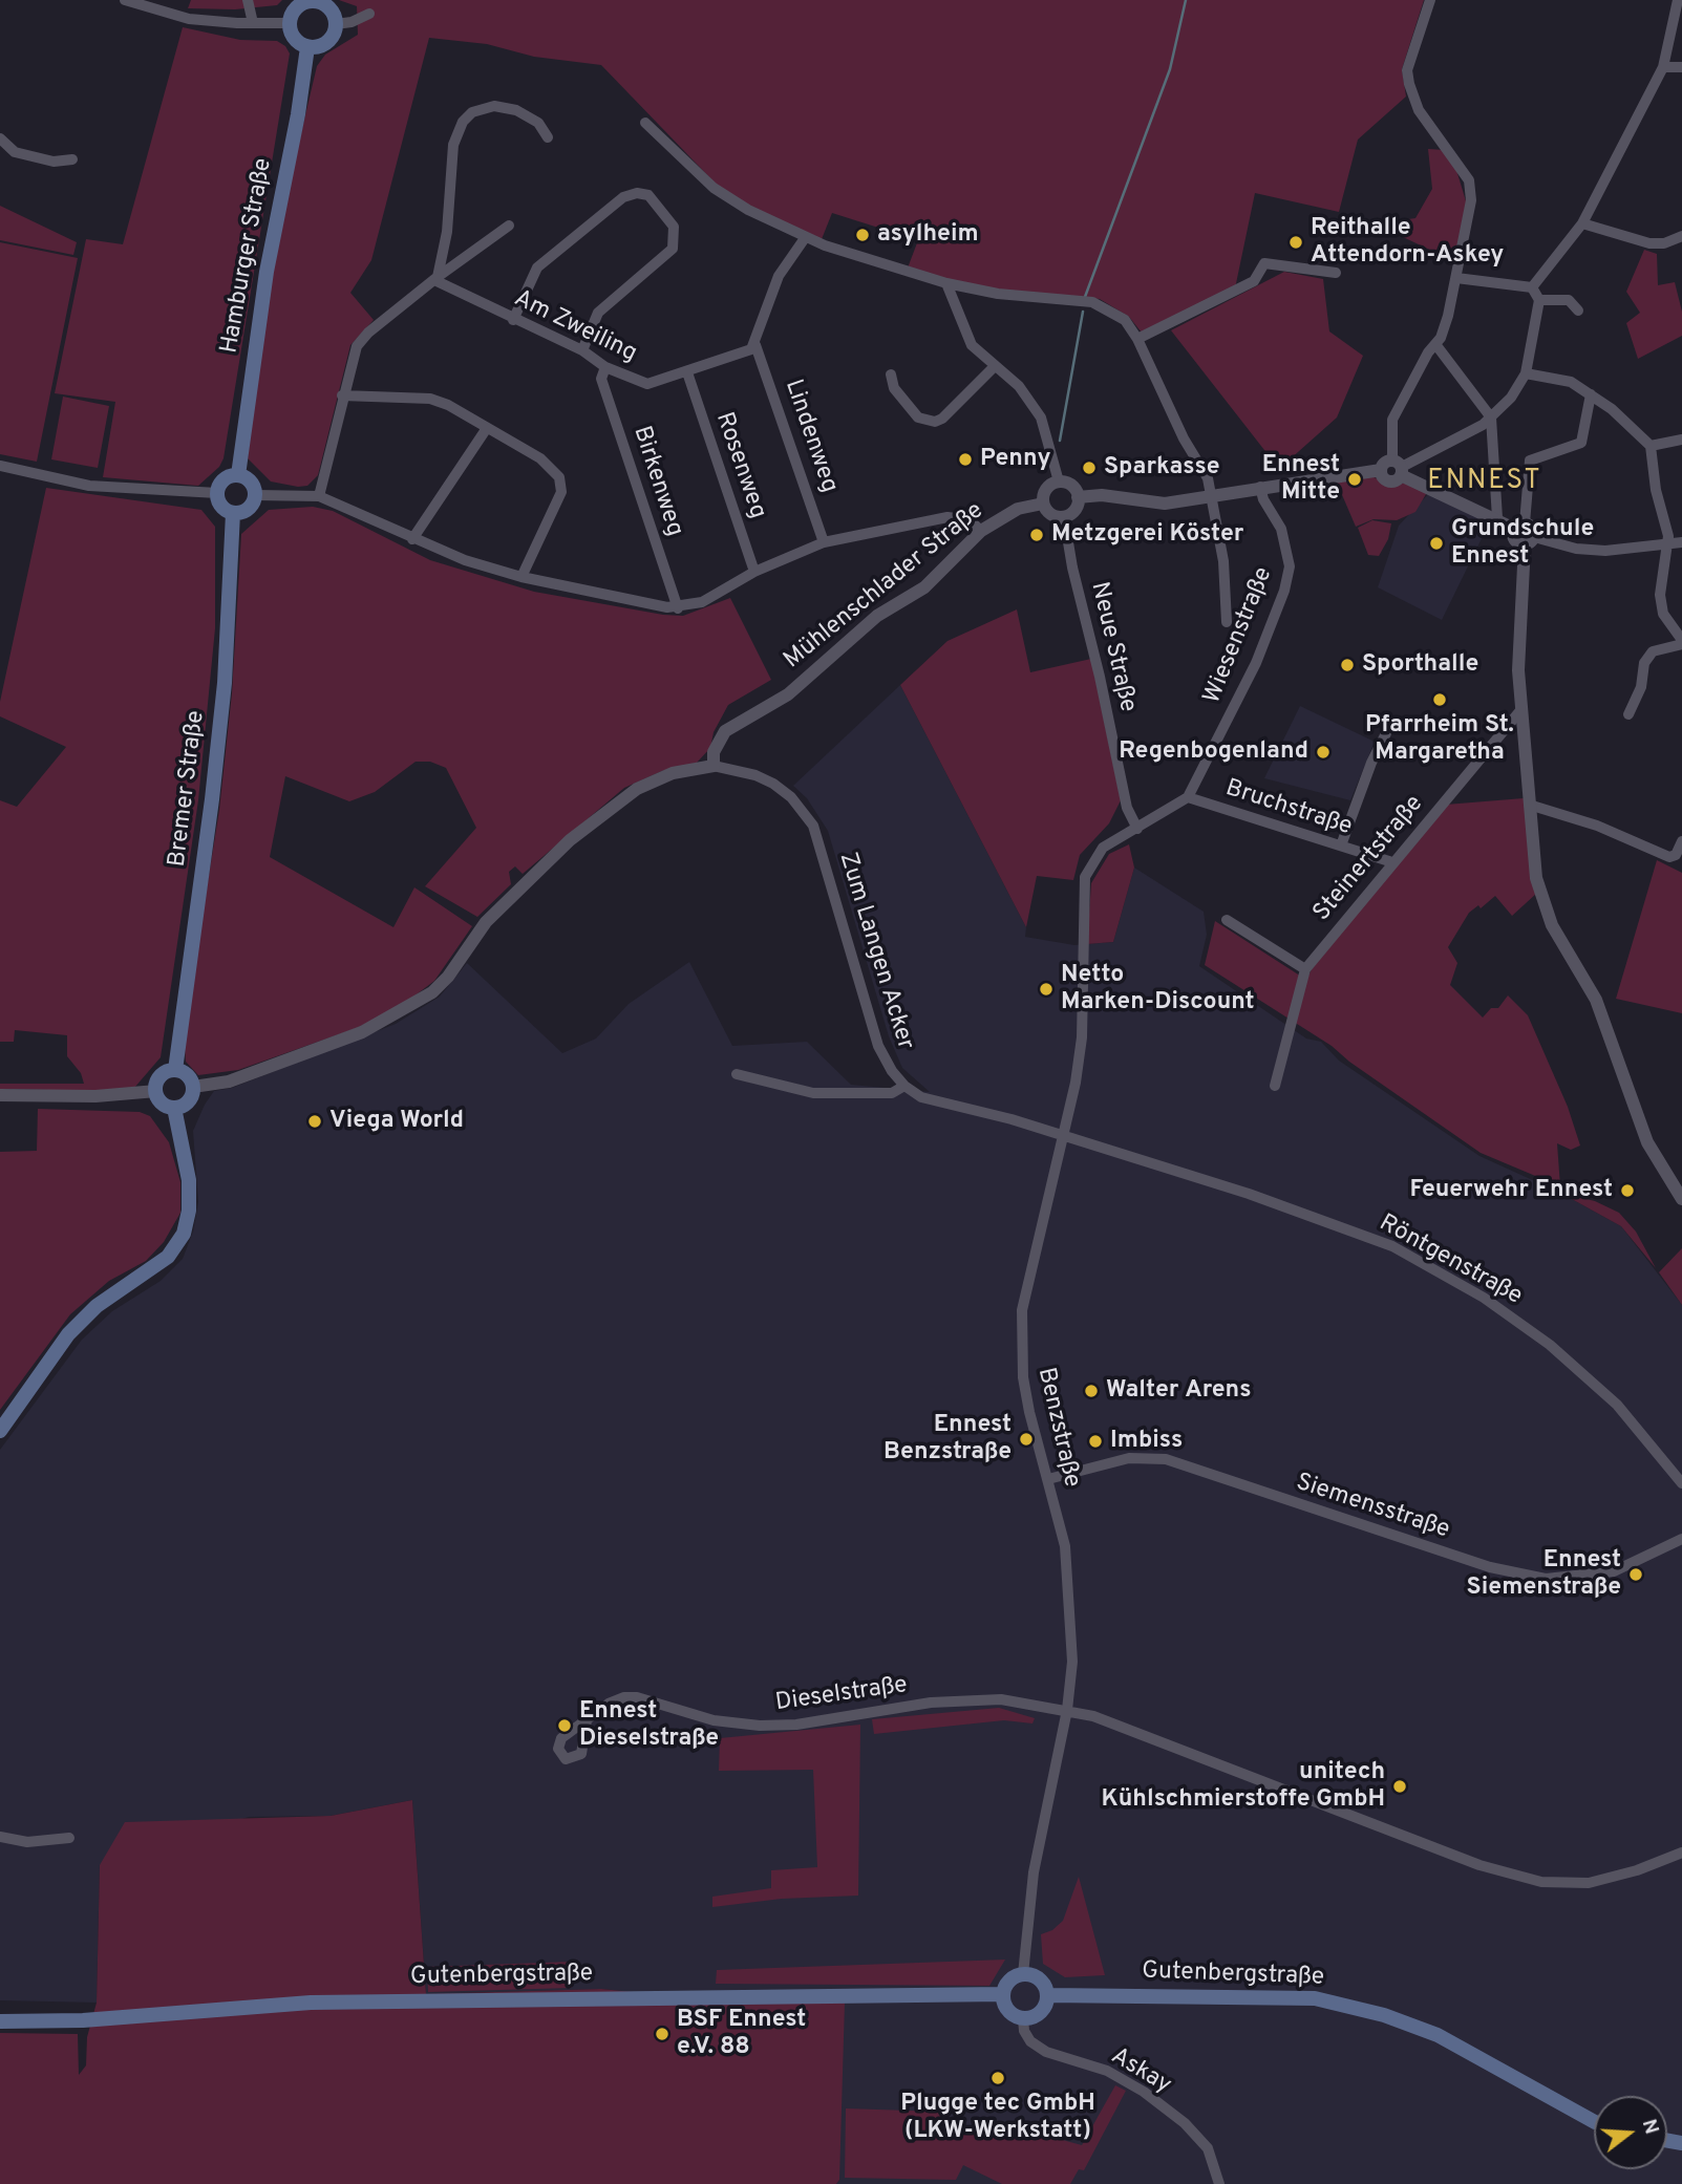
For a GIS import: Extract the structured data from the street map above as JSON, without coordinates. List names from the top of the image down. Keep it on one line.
{"streets":{"main road":["Hamburger Straße","Bremer Straße","Gutenbergstraße"],"street":["Am Zweiling","Lindenweg","Rosenweg","Birkenweg","Mühlenschlader Straße","Wiesenstraße","Neue Straße","Bruchstraße","Steinertstraße","Zum Langen Acker","Röntgenstraße","Benzstraße","Siemensstraße","Dieselstraße","Askay"]},"crossings":[["Hamburger Straße","Bremer Straße"],["Am Zweiling","Lindenweg"],["Am Zweiling","Rosenweg"],["Am Zweiling","Birkenweg"],["Mühlenschlader Straße","Neue Straße"],["Mühlenschlader Straße","Zum Langen Acker"],["Wiesenstraße","Bruchstraße"],["Neue Straße","Bruchstraße"],["Neue Straße","Benzstraße"],["Bruchstraße","Steinertstraße"],["Bruchstraße","Benzstraße"],["Zum Langen Acker","Röntgenstraße"],["Zum Langen Acker","Benzstraße"],["Röntgenstraße","Benzstraße"],["Benzstraße","Siemensstraße"],["Benzstraße","Dieselstraße"],["Benzstraße","Gutenbergstraße"],["Benzstraße","Askay"],["Gutenbergstraße","Askay"]],"districts":["ENNEST"],"places":["asylheim","Reithalle Attendorn-Askey","Penny","Sparkasse","Ennest Mitte","Metzgerei Köster","Grundschule Ennest","Sporthalle","Pfarrheim St. Margaretha","Regenbogenland","Netto Marken-Discount","Viega World","Feuerwehr Ennest","Walter Arens","Ennest Benzstraße","Imbiss","Ennest Siemenstraße","Ennest Dieselstraße","unitech Kühlschmierstoffe GmbH","BSF Ennest e.V. 88","Plugge tec GmbH (LKW-Werkstatt)"],"north":"right"}
